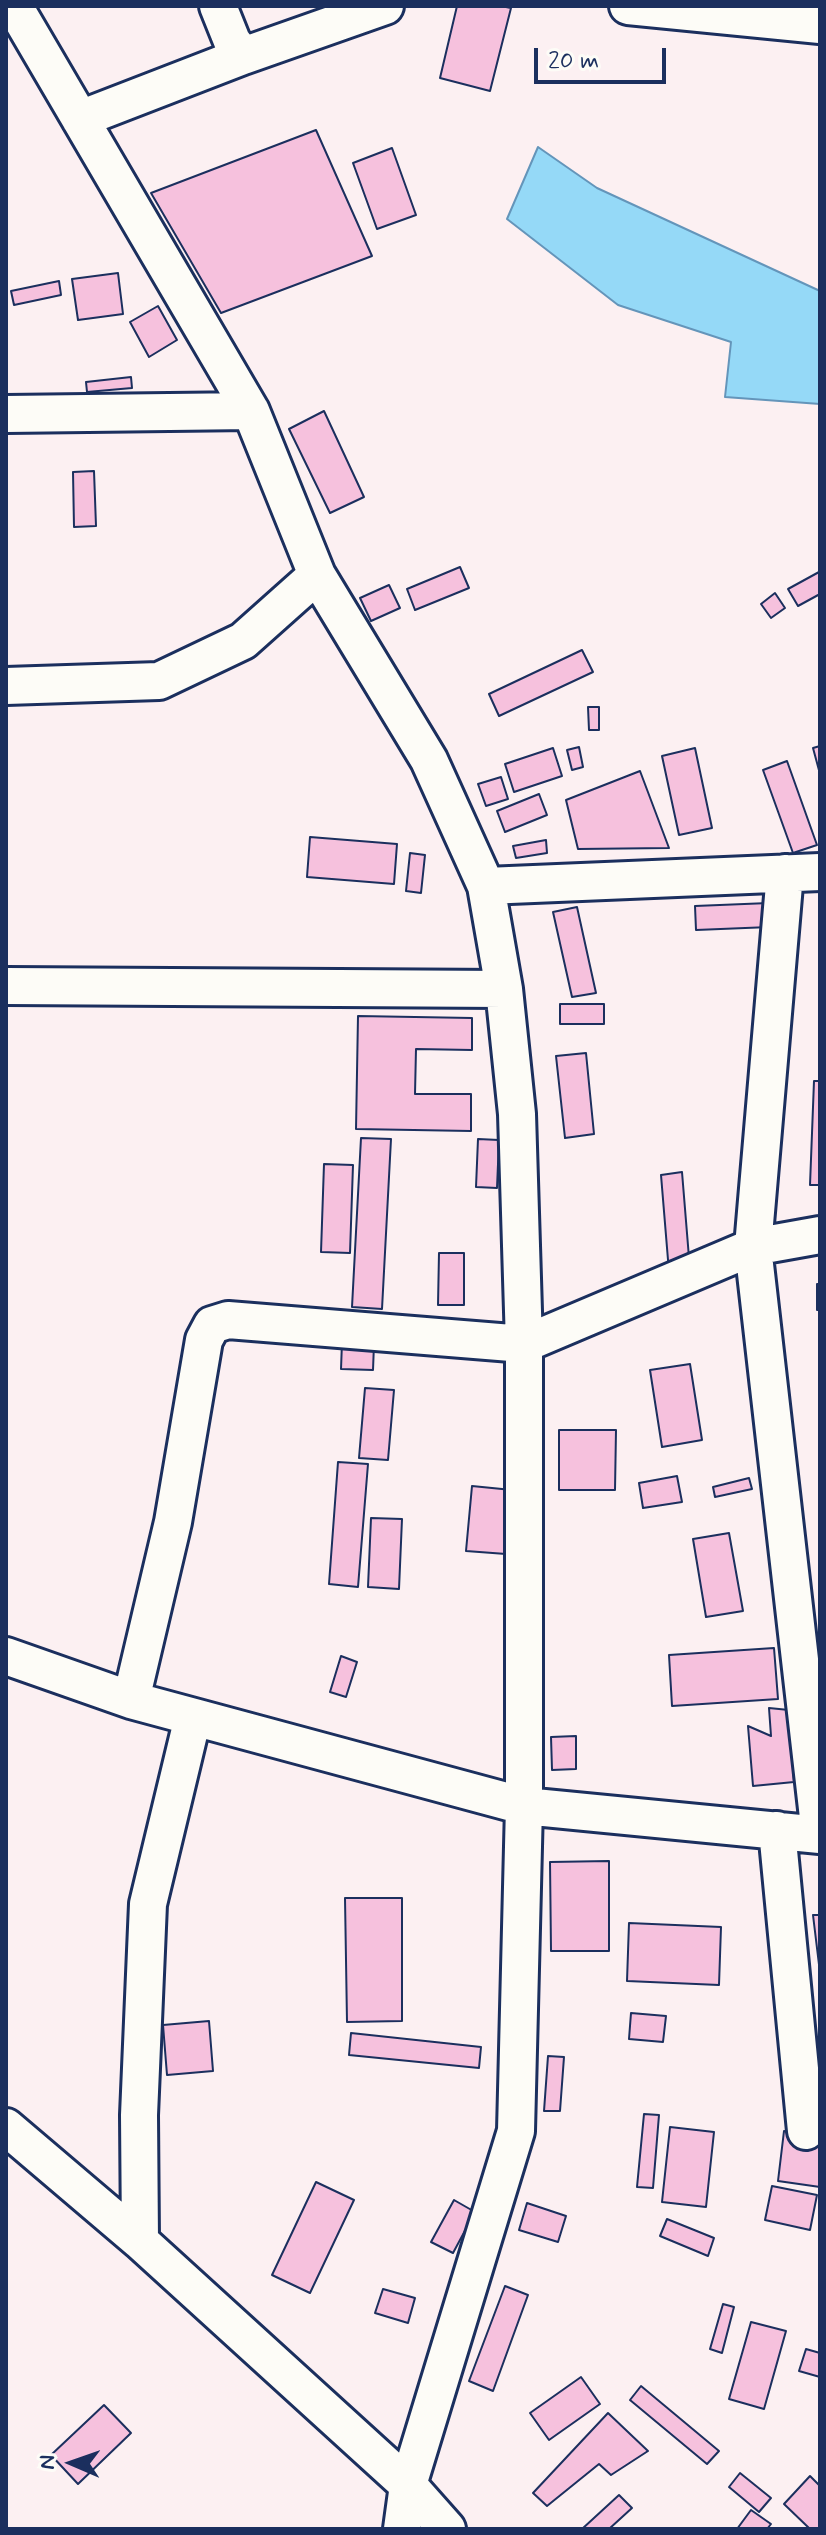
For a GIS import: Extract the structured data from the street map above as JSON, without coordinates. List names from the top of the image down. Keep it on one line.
{"scale_bar":"20 m","north":"left"}
